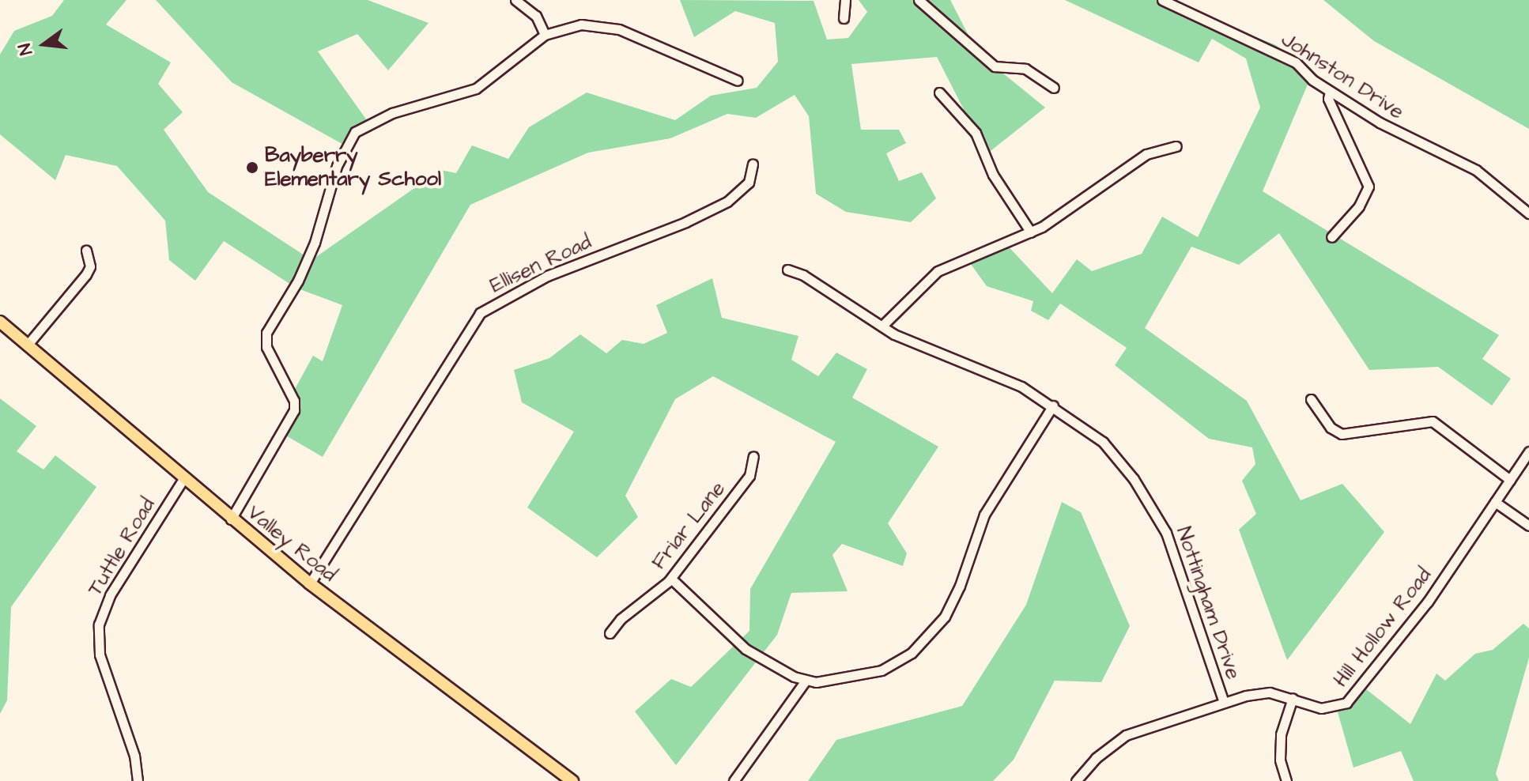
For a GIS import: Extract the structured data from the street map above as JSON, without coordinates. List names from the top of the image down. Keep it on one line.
{"streets":{"main road":["Valley Road"],"street":["Johnston Drive","Ellisen Road","Friar Lane","Tuttle Road","Nottingham Drive","Hill Hollow Road"]},"crossings":[["Ellisen Road","Valley Road"],["Valley Road","Tuttle Road"],["Nottingham Drive","Hill Hollow Road"]],"places":["Bayberry Elementary School"],"north":"left"}
